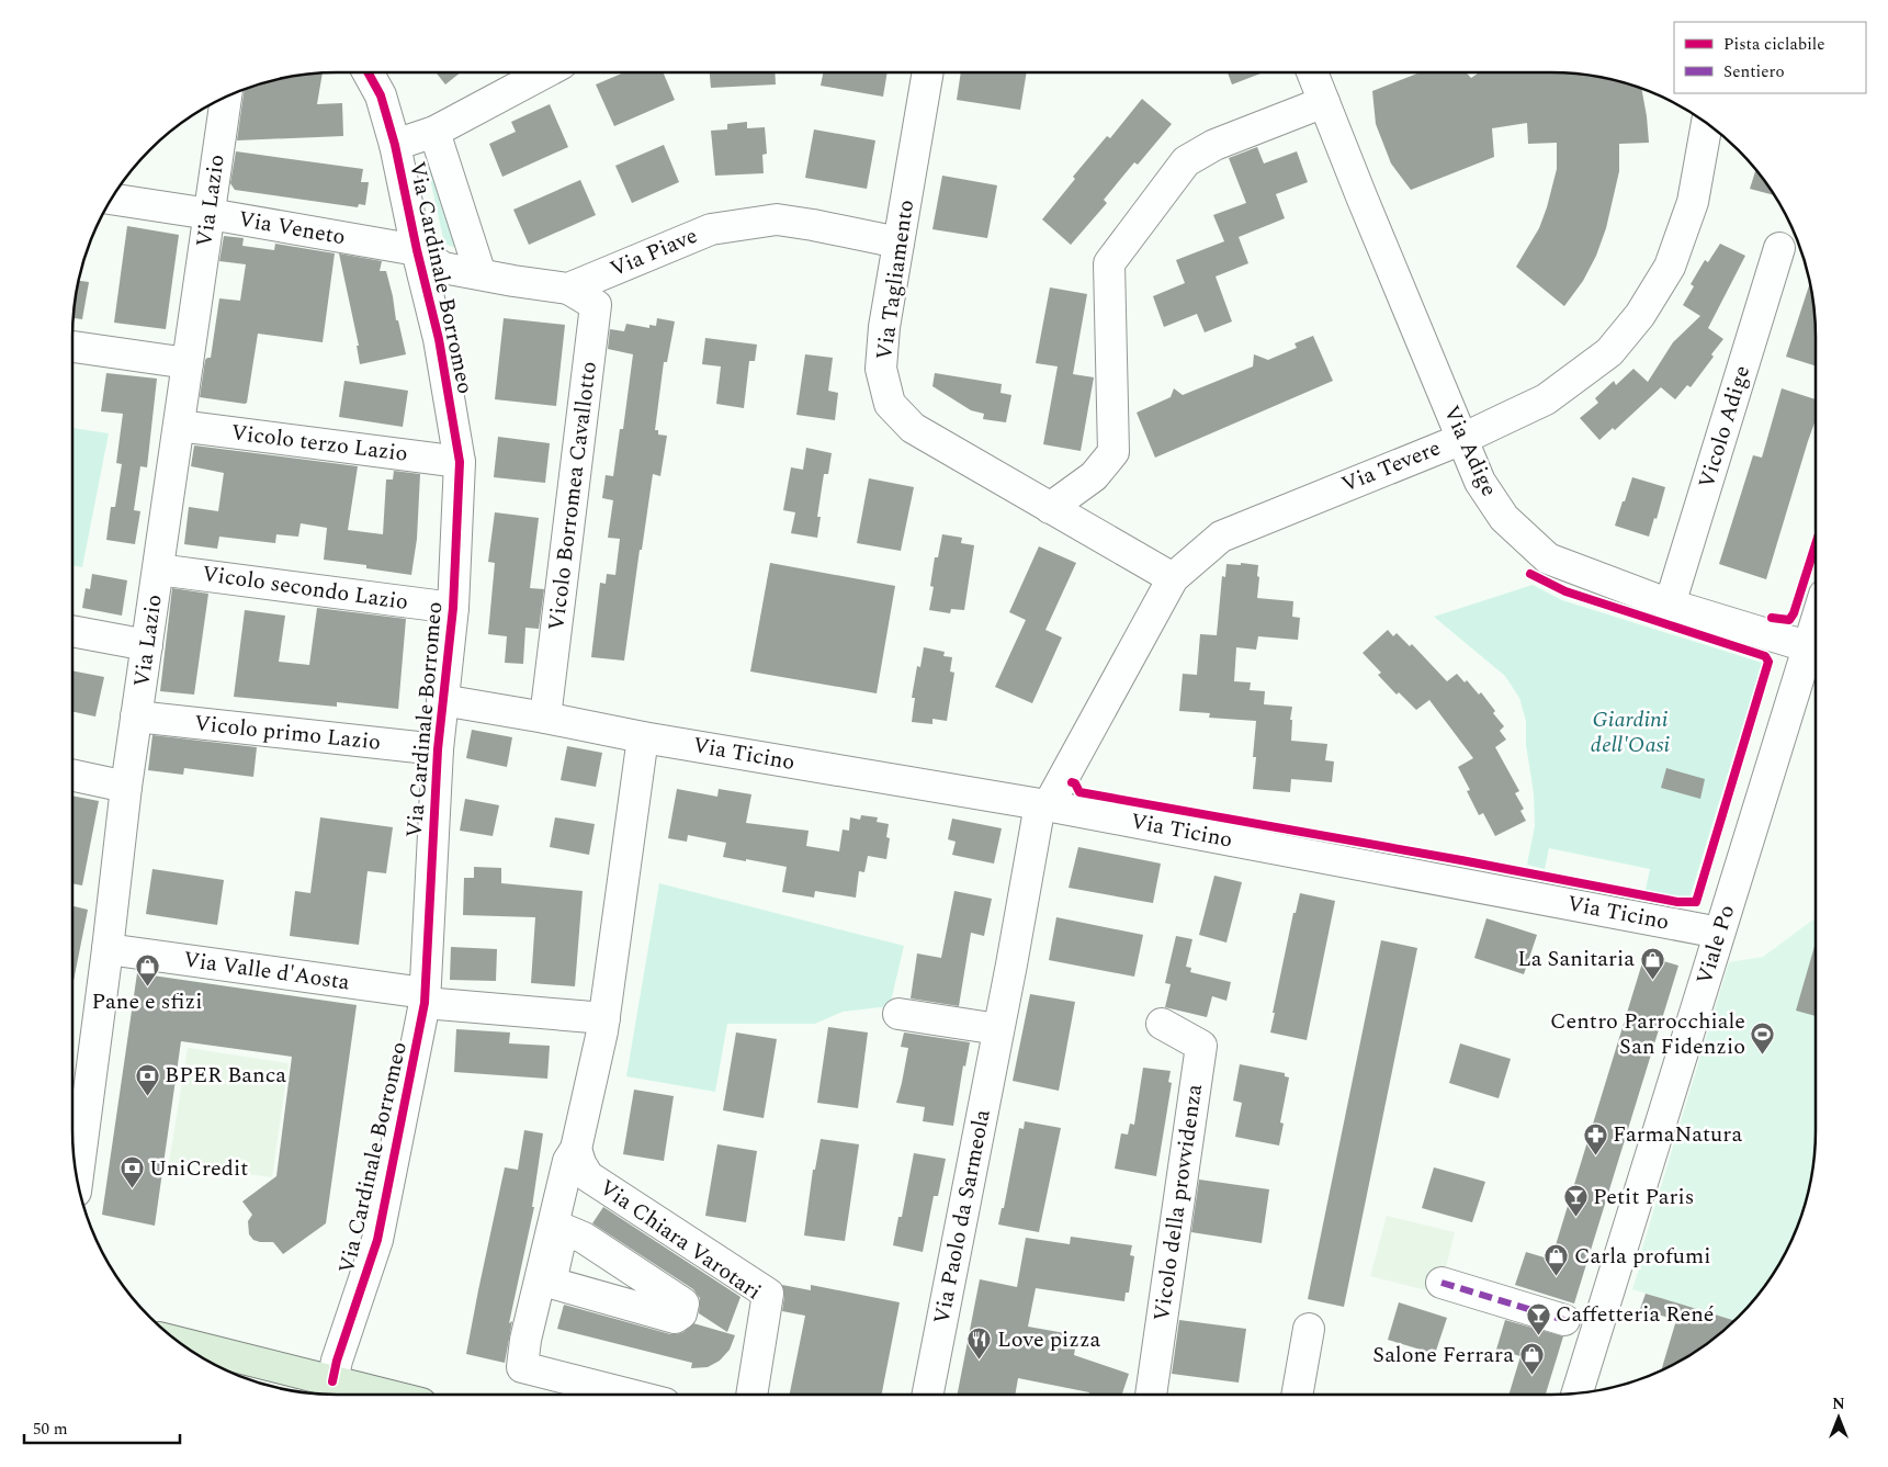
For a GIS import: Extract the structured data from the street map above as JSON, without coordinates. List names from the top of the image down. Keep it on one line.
{"streets":{"street":["Via Lazio","Via Veneto","Via Piave","Via Cardinale Borromeo","Via Tagliamento","Vicolo Adige","Vicolo terzo Lazio","Via Adige","Via Tevere","Vicolo Borromea Cavallotto","Vicolo secondo Lazio","Vicolo primo Lazio","Via Ticino","Viale Po","Via Valle d'Aosta","Vicolo della provvidenza","Via Paolo da Sarmeola","Via Chiara Varotari"]},"crossings":[["Via Lazio","Via Veneto"],["Via Lazio","Vicolo terzo Lazio"],["Via Lazio","Vicolo secondo Lazio"],["Via Lazio","Vicolo primo Lazio"],["Via Lazio","Via Valle d'Aosta"],["Via Veneto","Via Cardinale Borromeo"],["Via Piave","Via Tagliamento"],["Via Piave","Vicolo Borromea Cavallotto"],["Via Cardinale Borromeo","Vicolo terzo Lazio"],["Via Cardinale Borromeo","Vicolo secondo Lazio"],["Via Cardinale Borromeo","Vicolo primo Lazio"],["Via Cardinale Borromeo","Via Ticino"],["Via Cardinale Borromeo","Via Valle d'Aosta"],["Via Tagliamento","Via Tevere"],["Vicolo Adige","Via Adige"],["Via Adige","Via Tevere"],["Via Tevere","Via Ticino"],["Via Tevere","Via Paolo da Sarmeola"],["Vicolo Borromea Cavallotto","Via Ticino"],["Via Ticino","Viale Po"],["Via Ticino","Via Paolo da Sarmeola"]],"parks":["Giardini dell'Oasi"],"places":{"shop":["La Sanitaria","Pane e sfizi","Carla profumi","Salone Ferrara"],"sports":["Centro Parrocchiale San Fidenzio"],"bank":["BPER Banca","UniCredit"],"pharmacy":["FarmaNatura"],"bar":["Petit Paris","Caffetteria René"],"restaurant":["Love pizza"]},"legend":["Pista ciclabile","Sentiero"],"scale_bar":"50 m","north":"top"}
